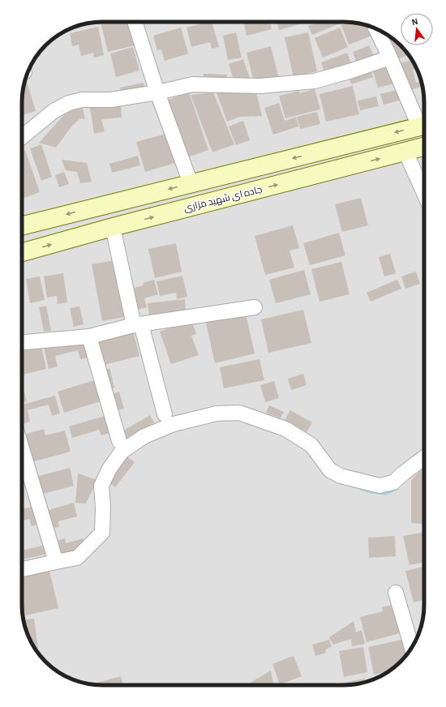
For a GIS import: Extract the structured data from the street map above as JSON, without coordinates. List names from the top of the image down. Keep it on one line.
{"streets":{"main road":["جاده ای شهید مزاری"]},"north":"top"}
